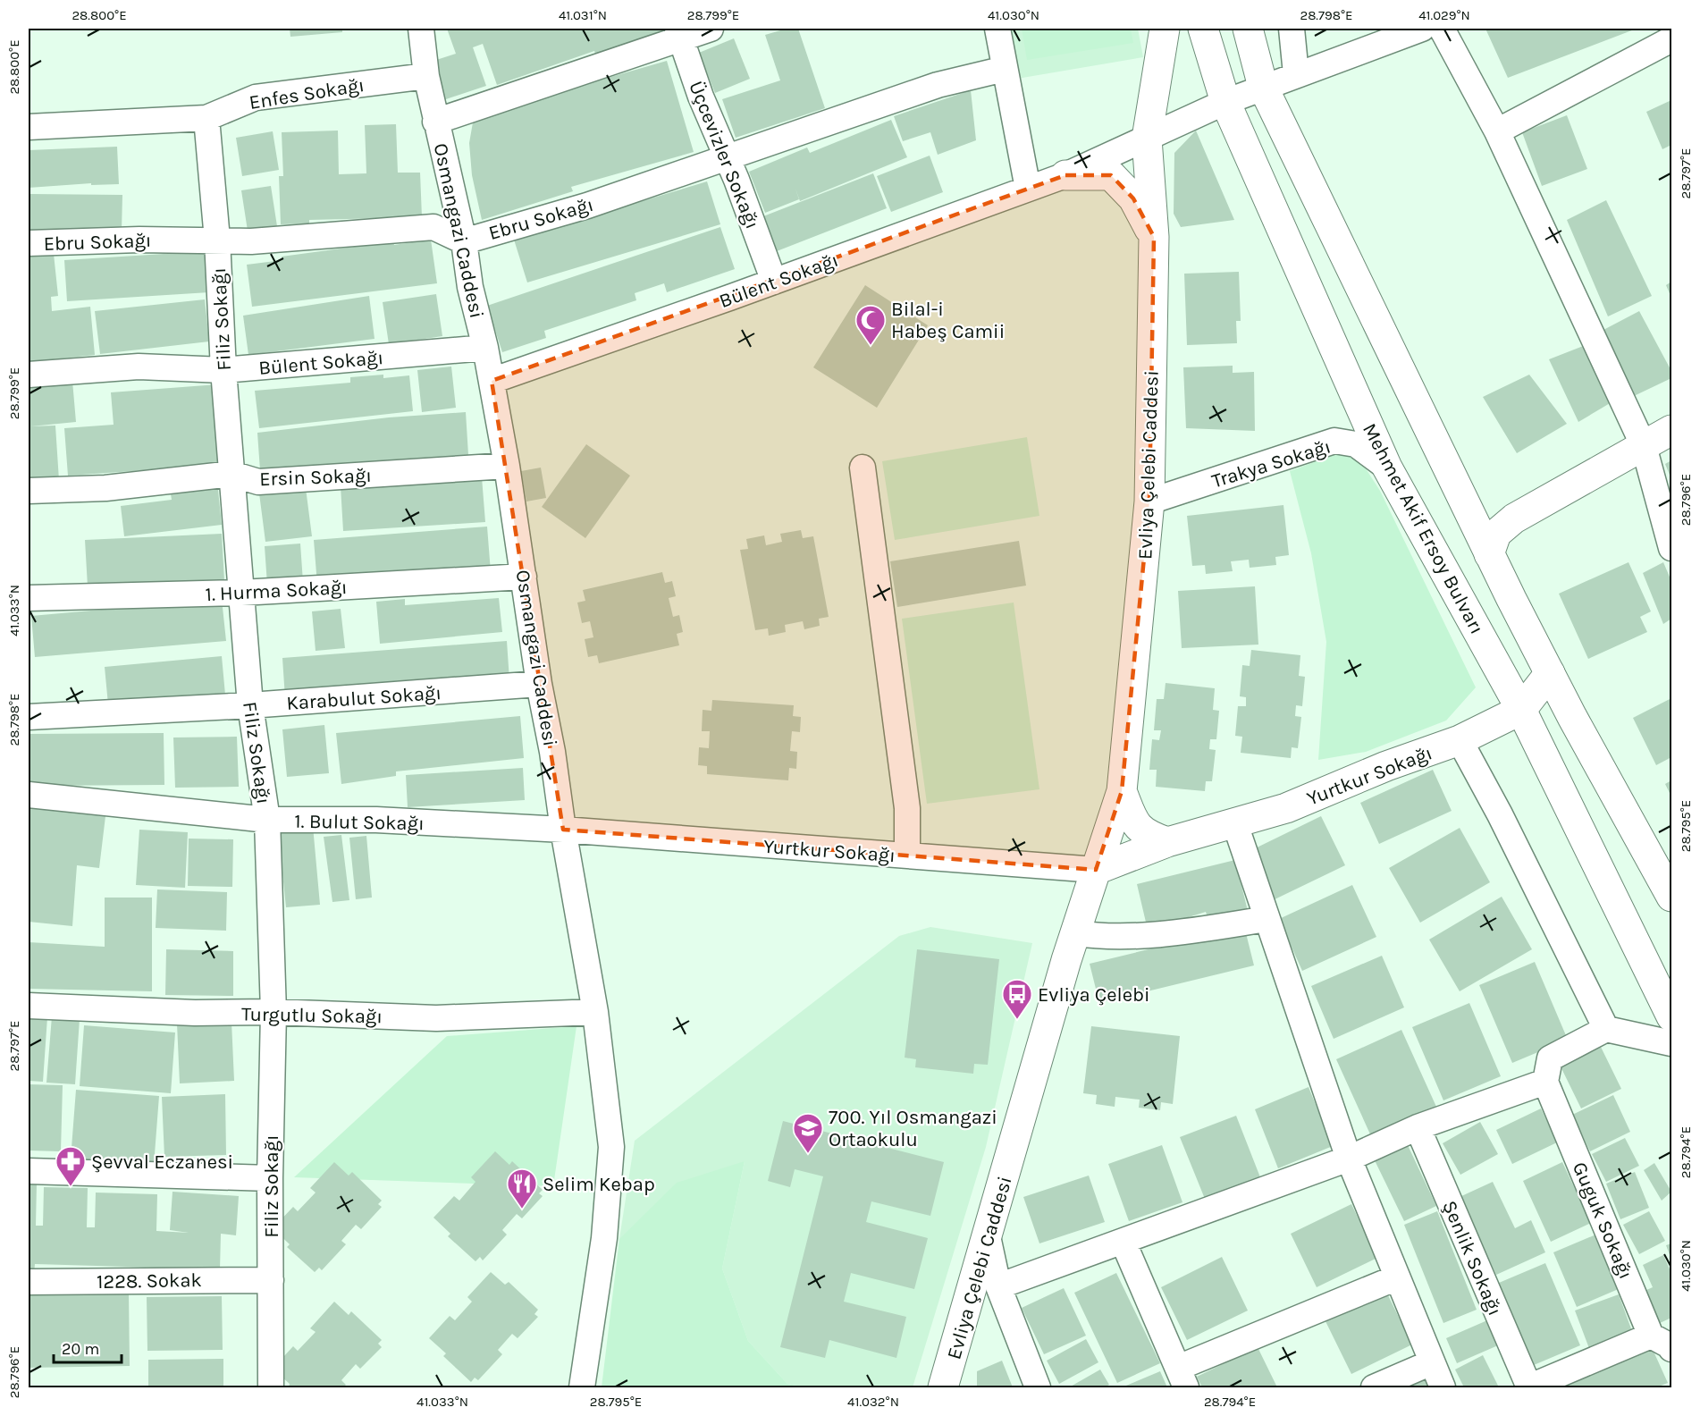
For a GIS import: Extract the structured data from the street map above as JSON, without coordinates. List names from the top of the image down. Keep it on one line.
{"streets":{"street":["Enfes Sokağı","Üçcevizler Sokağı","Ebru Sokağı","Osmangazi Caddesi","Bülent Sokağı","Filiz Sokağı","Trakya Sokağı","Evliya Çelebi Caddesi","Ersin Sokağı","Mehmet Akif Ersoy Bulvarı","1. Hurma Sokağı","Karabulut Sokağı","Yurtkur Sokağı","1. Bulut Sokağı","Turgutlu Sokağı","Guguk Sokağı","Şenlik Sokağı","1228. Sokak"]},"crossings":[["Enfes Sokağı","Osmangazi Caddesi"],["Enfes Sokağı","Filiz Sokağı"],["Üçcevizler Sokağı","Ebru Sokağı"],["Üçcevizler Sokağı","Bülent Sokağı"],["Ebru Sokağı","Osmangazi Caddesi"],["Ebru Sokağı","Filiz Sokağı"],["Osmangazi Caddesi","Bülent Sokağı"],["Osmangazi Caddesi","Ersin Sokağı"],["Osmangazi Caddesi","1. Hurma Sokağı"],["Osmangazi Caddesi","Karabulut Sokağı"],["Osmangazi Caddesi","Yurtkur Sokağı"],["Osmangazi Caddesi","1. Bulut Sokağı"],["Osmangazi Caddesi","Turgutlu Sokağı"],["Bülent Sokağı","Filiz Sokağı"],["Bülent Sokağı","Evliya Çelebi Caddesi"],["Bülent Sokağı","Mehmet Akif Ersoy Bulvarı"],["Filiz Sokağı","Ersin Sokağı"],["Filiz Sokağı","1. Hurma Sokağı"],["Filiz Sokağı","Karabulut Sokağı"],["Filiz Sokağı","1. Bulut Sokağı"],["Filiz Sokağı","Turgutlu Sokağı"],["Filiz Sokağı","1228. Sokak"],["Trakya Sokağı","Evliya Çelebi Caddesi"],["Trakya Sokağı","Mehmet Akif Ersoy Bulvarı"],["Evliya Çelebi Caddesi","Yurtkur Sokağı"],["Mehmet Akif Ersoy Bulvarı","Yurtkur Sokağı"],["Yurtkur Sokağı","1. Bulut Sokağı"]],"places":{"mosque":["Bilal-i Habeş Camii"],"bus stop":["Evliya Çelebi"],"school or university":["700. Yıl Osmangazi Ortaokulu"],"pharmacy":["Şevval Eczanesi"],"restaurant":["Selim Kebap"]},"scale_bar":"20 m","coordinates":["28.800°E","41.031°N","28.799°E","41.030°N","28.798°E","41.029°N","28.797°E","28.796°E","41.033°N","28.795°E","28.794°E","41.032°N"]}
